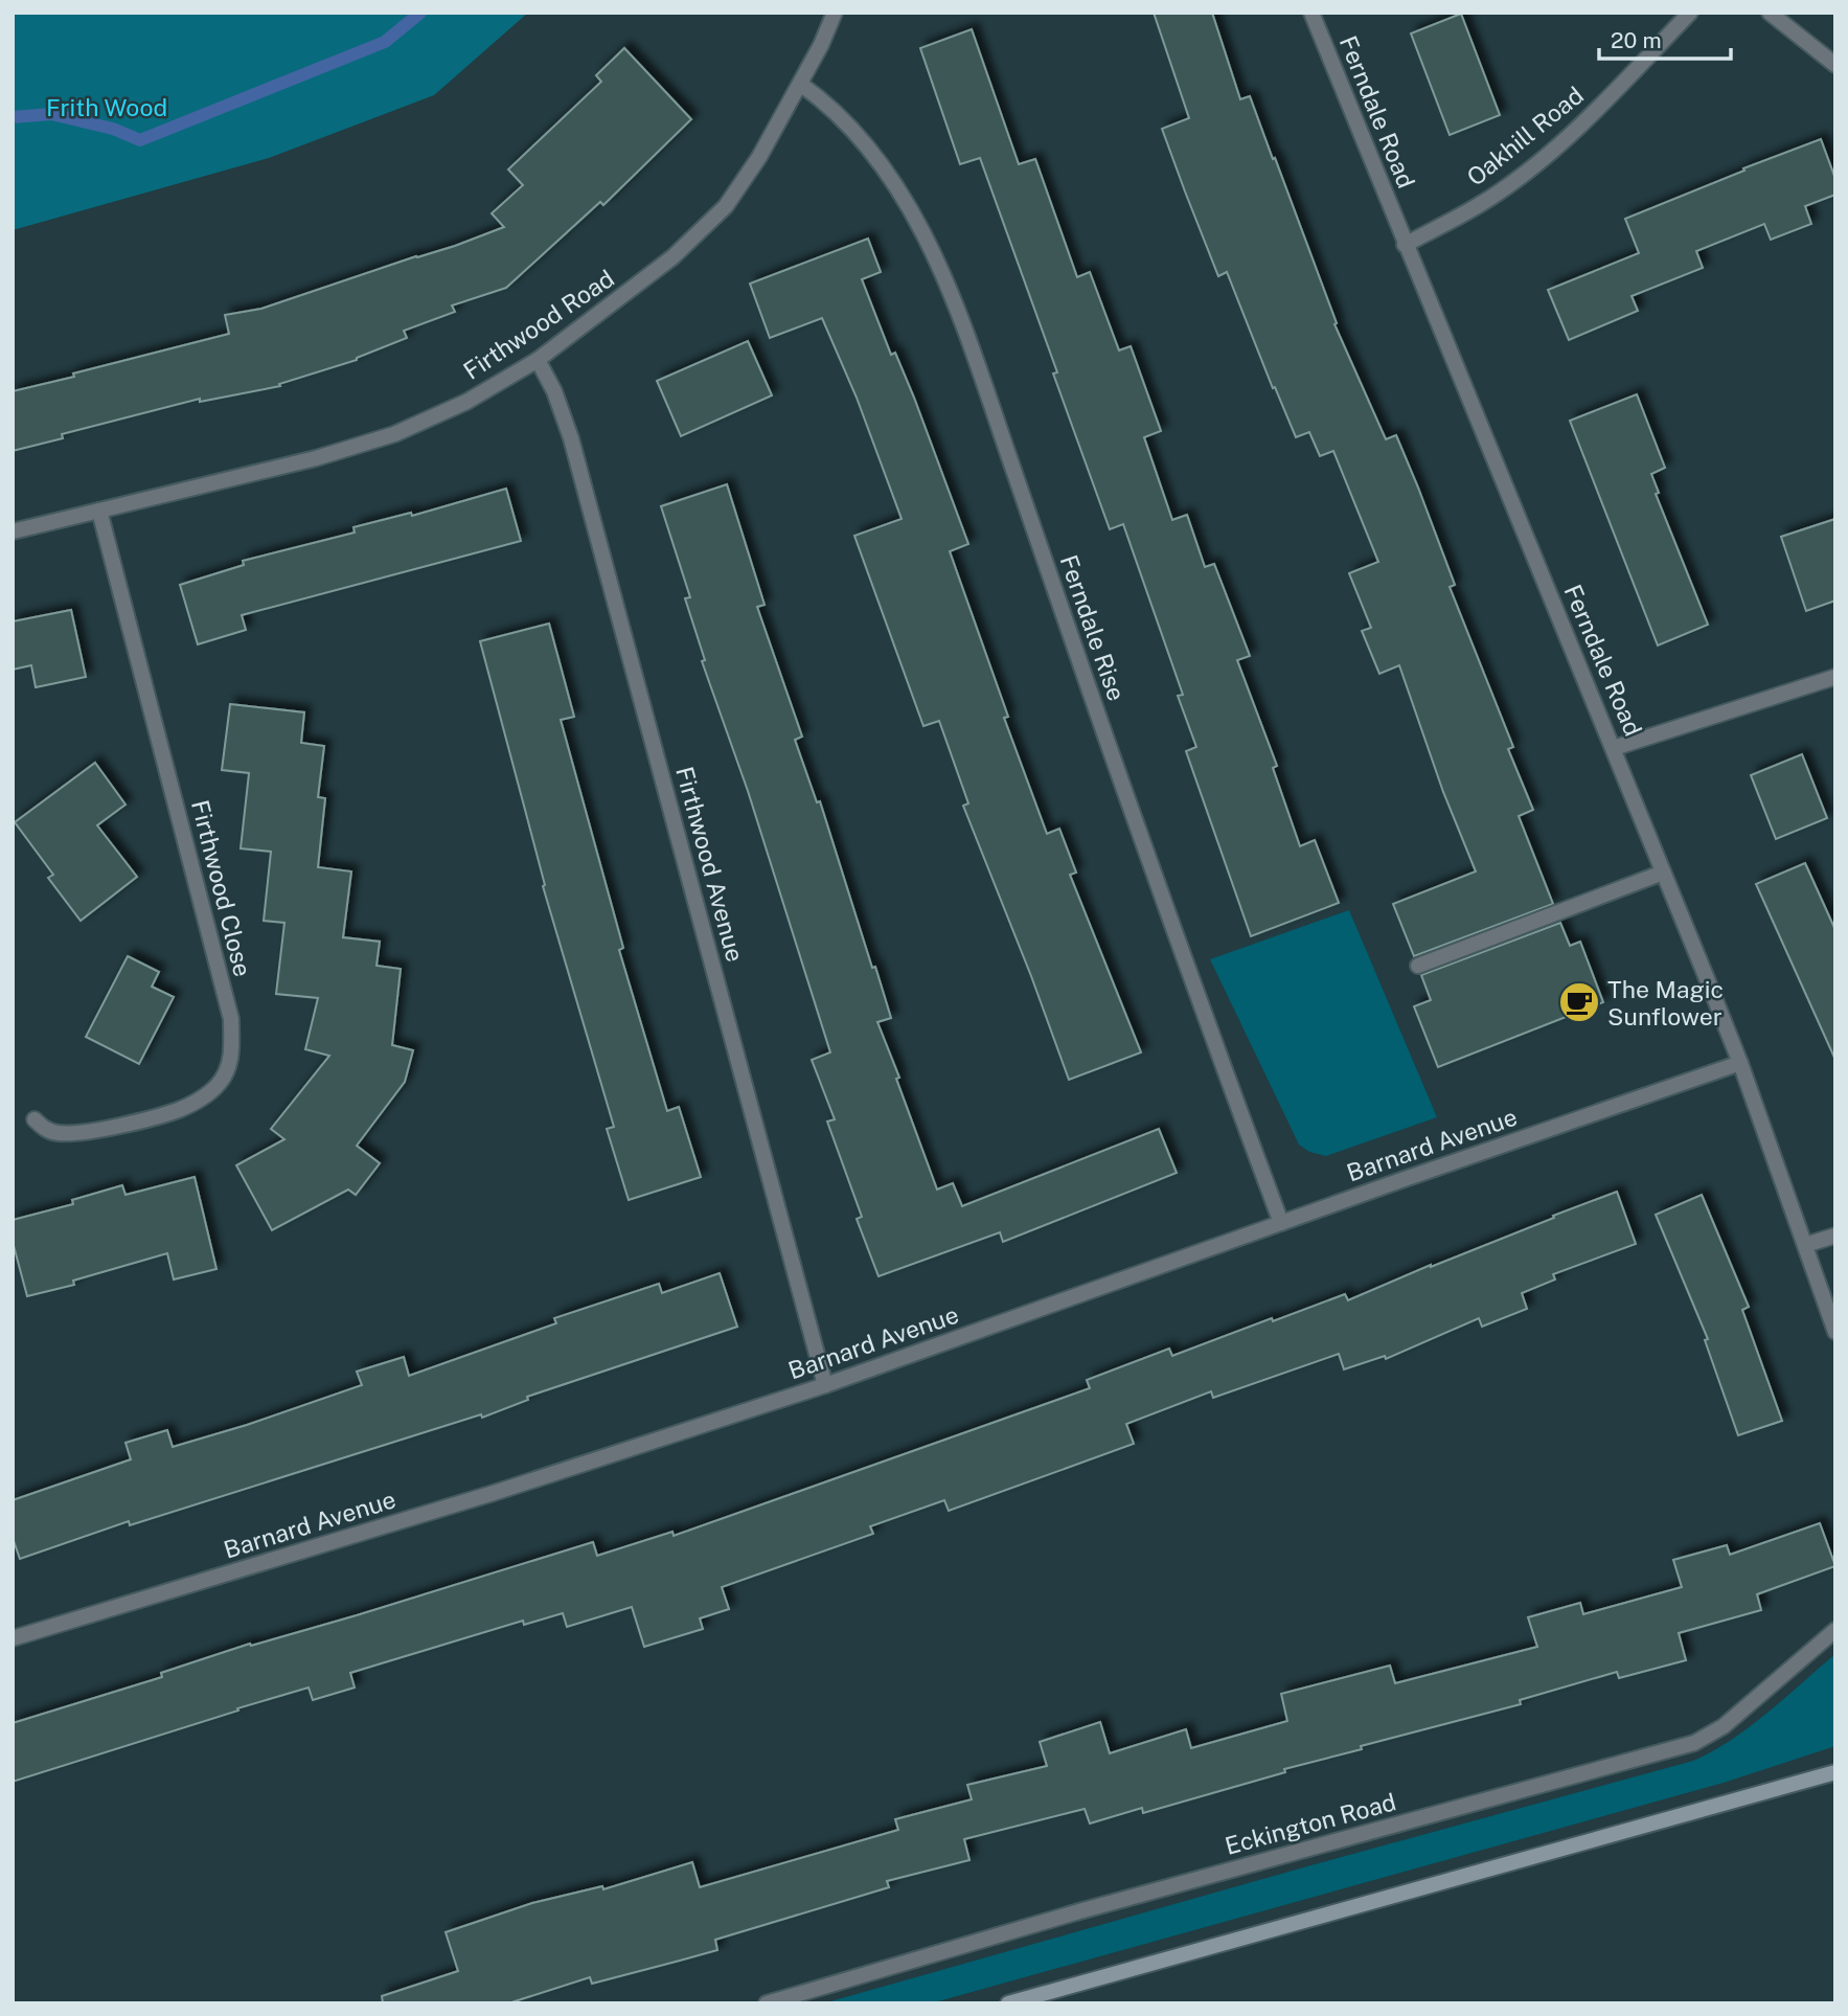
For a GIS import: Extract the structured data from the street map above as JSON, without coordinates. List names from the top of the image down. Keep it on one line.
{"streets":{"street":["Ferndale Road","Oakhill Road","Firthwood Road","Ferndale Rise","Firthwood Avenue","Firthwood Close","Barnard Avenue","Eckington Road"]},"crossings":[["Ferndale Road","Oakhill Road"],["Ferndale Road","Barnard Avenue"],["Firthwood Road","Ferndale Rise"],["Firthwood Road","Firthwood Avenue"],["Firthwood Road","Firthwood Close"],["Ferndale Rise","Barnard Avenue"],["Firthwood Avenue","Barnard Avenue"]],"parks":["Frith Wood"],"places":{"cafe":["The Magic Sunflower"]},"scale_bar":"20 m"}
